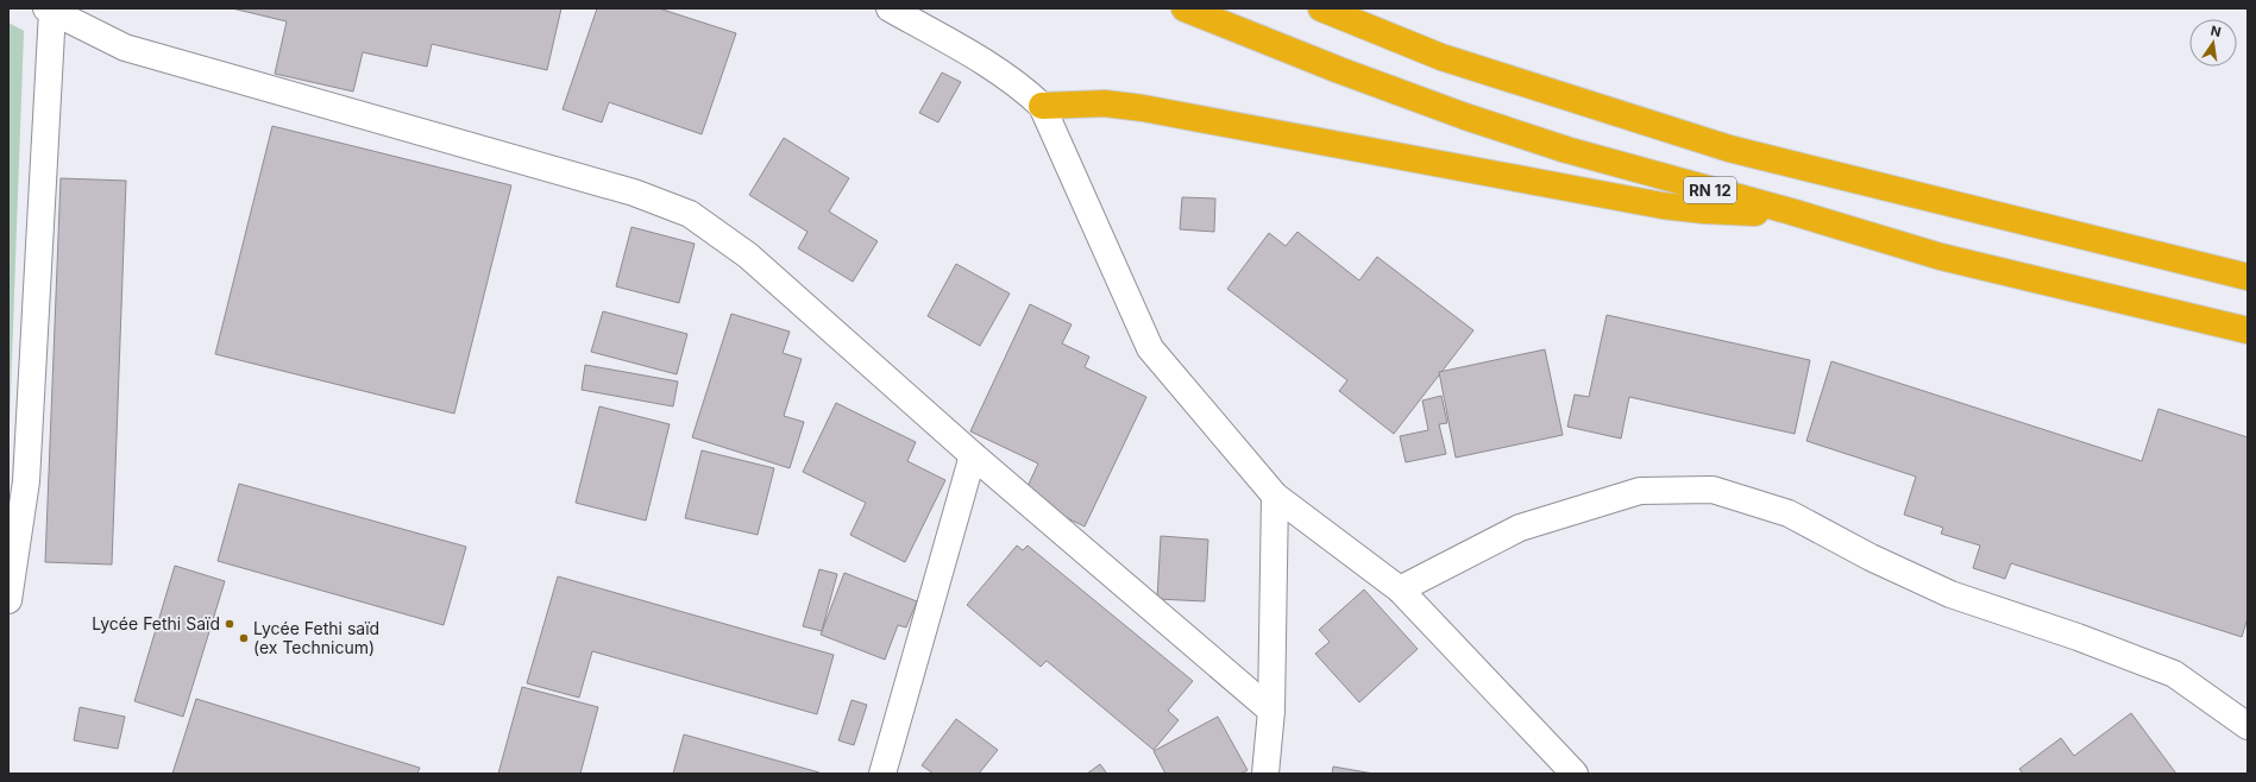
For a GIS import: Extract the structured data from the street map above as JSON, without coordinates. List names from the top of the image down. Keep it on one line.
{"streets":{"highway":["RN 12"]},"places":["Lycée Fethi Saïd","Lycée Fethi saïd (ex Technicum)"],"north":"top"}
